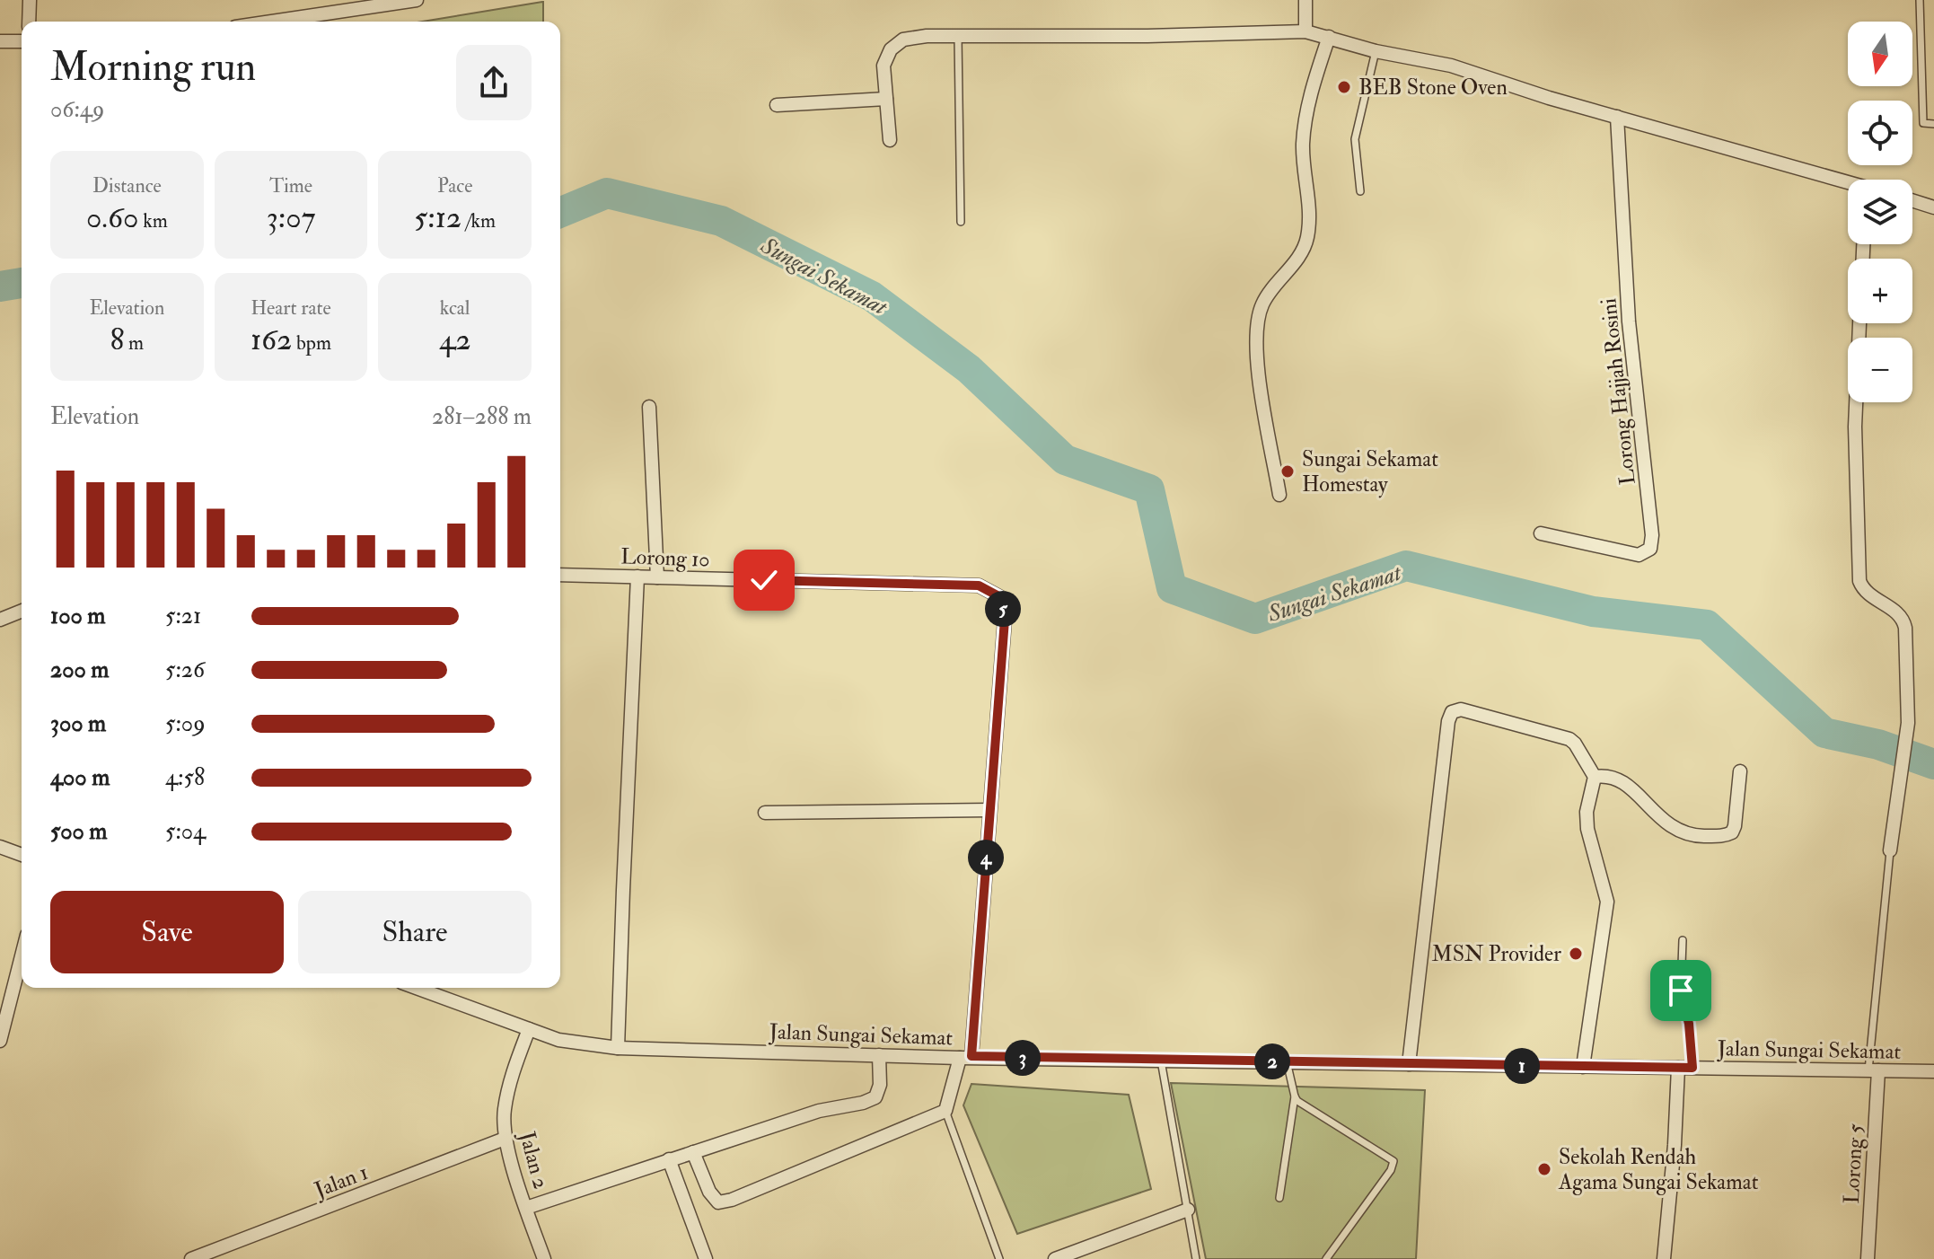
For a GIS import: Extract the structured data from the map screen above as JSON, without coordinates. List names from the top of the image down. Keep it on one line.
{"streets":{"street":["Lorong Hajjah Rosini","Lorong 10","Jalan Sungai Sekamat","Jalan 2","Lorong 5","Jalan 1"]},"crossings":[["Lorong 10","Jalan Sungai Sekamat"],["Jalan Sungai Sekamat","Jalan 2"],["Jalan Sungai Sekamat","Lorong 5"],["Jalan 2","Jalan 1"]],"water":["Sungai Sekamat"],"places":["BEB Stone Oven","Sungai Sekamat Homestay","MSN Provider","Sekolah Rendah Agama Sungai Sekamat"],"north":"bottom","page":{"map_buttons":["+","−"],"heading":["Morning run","06:49"],"stats":[["Distance","0.60 km"],["Time","3:07"],["Pace","5:12 /km"],["Elevation","8 m"],["Heart rate","162 bpm"],["kcal","42"]],"chart":["Elevation","281–288 m"],"list":[{"name":"100 m","note":"5:21"},{"name":"200 m","note":"5:26"},{"name":"300 m","note":"5:09"},{"name":"400 m","note":"4:58"},{"name":"500 m","note":"5:04"}],"pins":["5","4","3","2","1"],"buttons":["Save","Share"]}}
